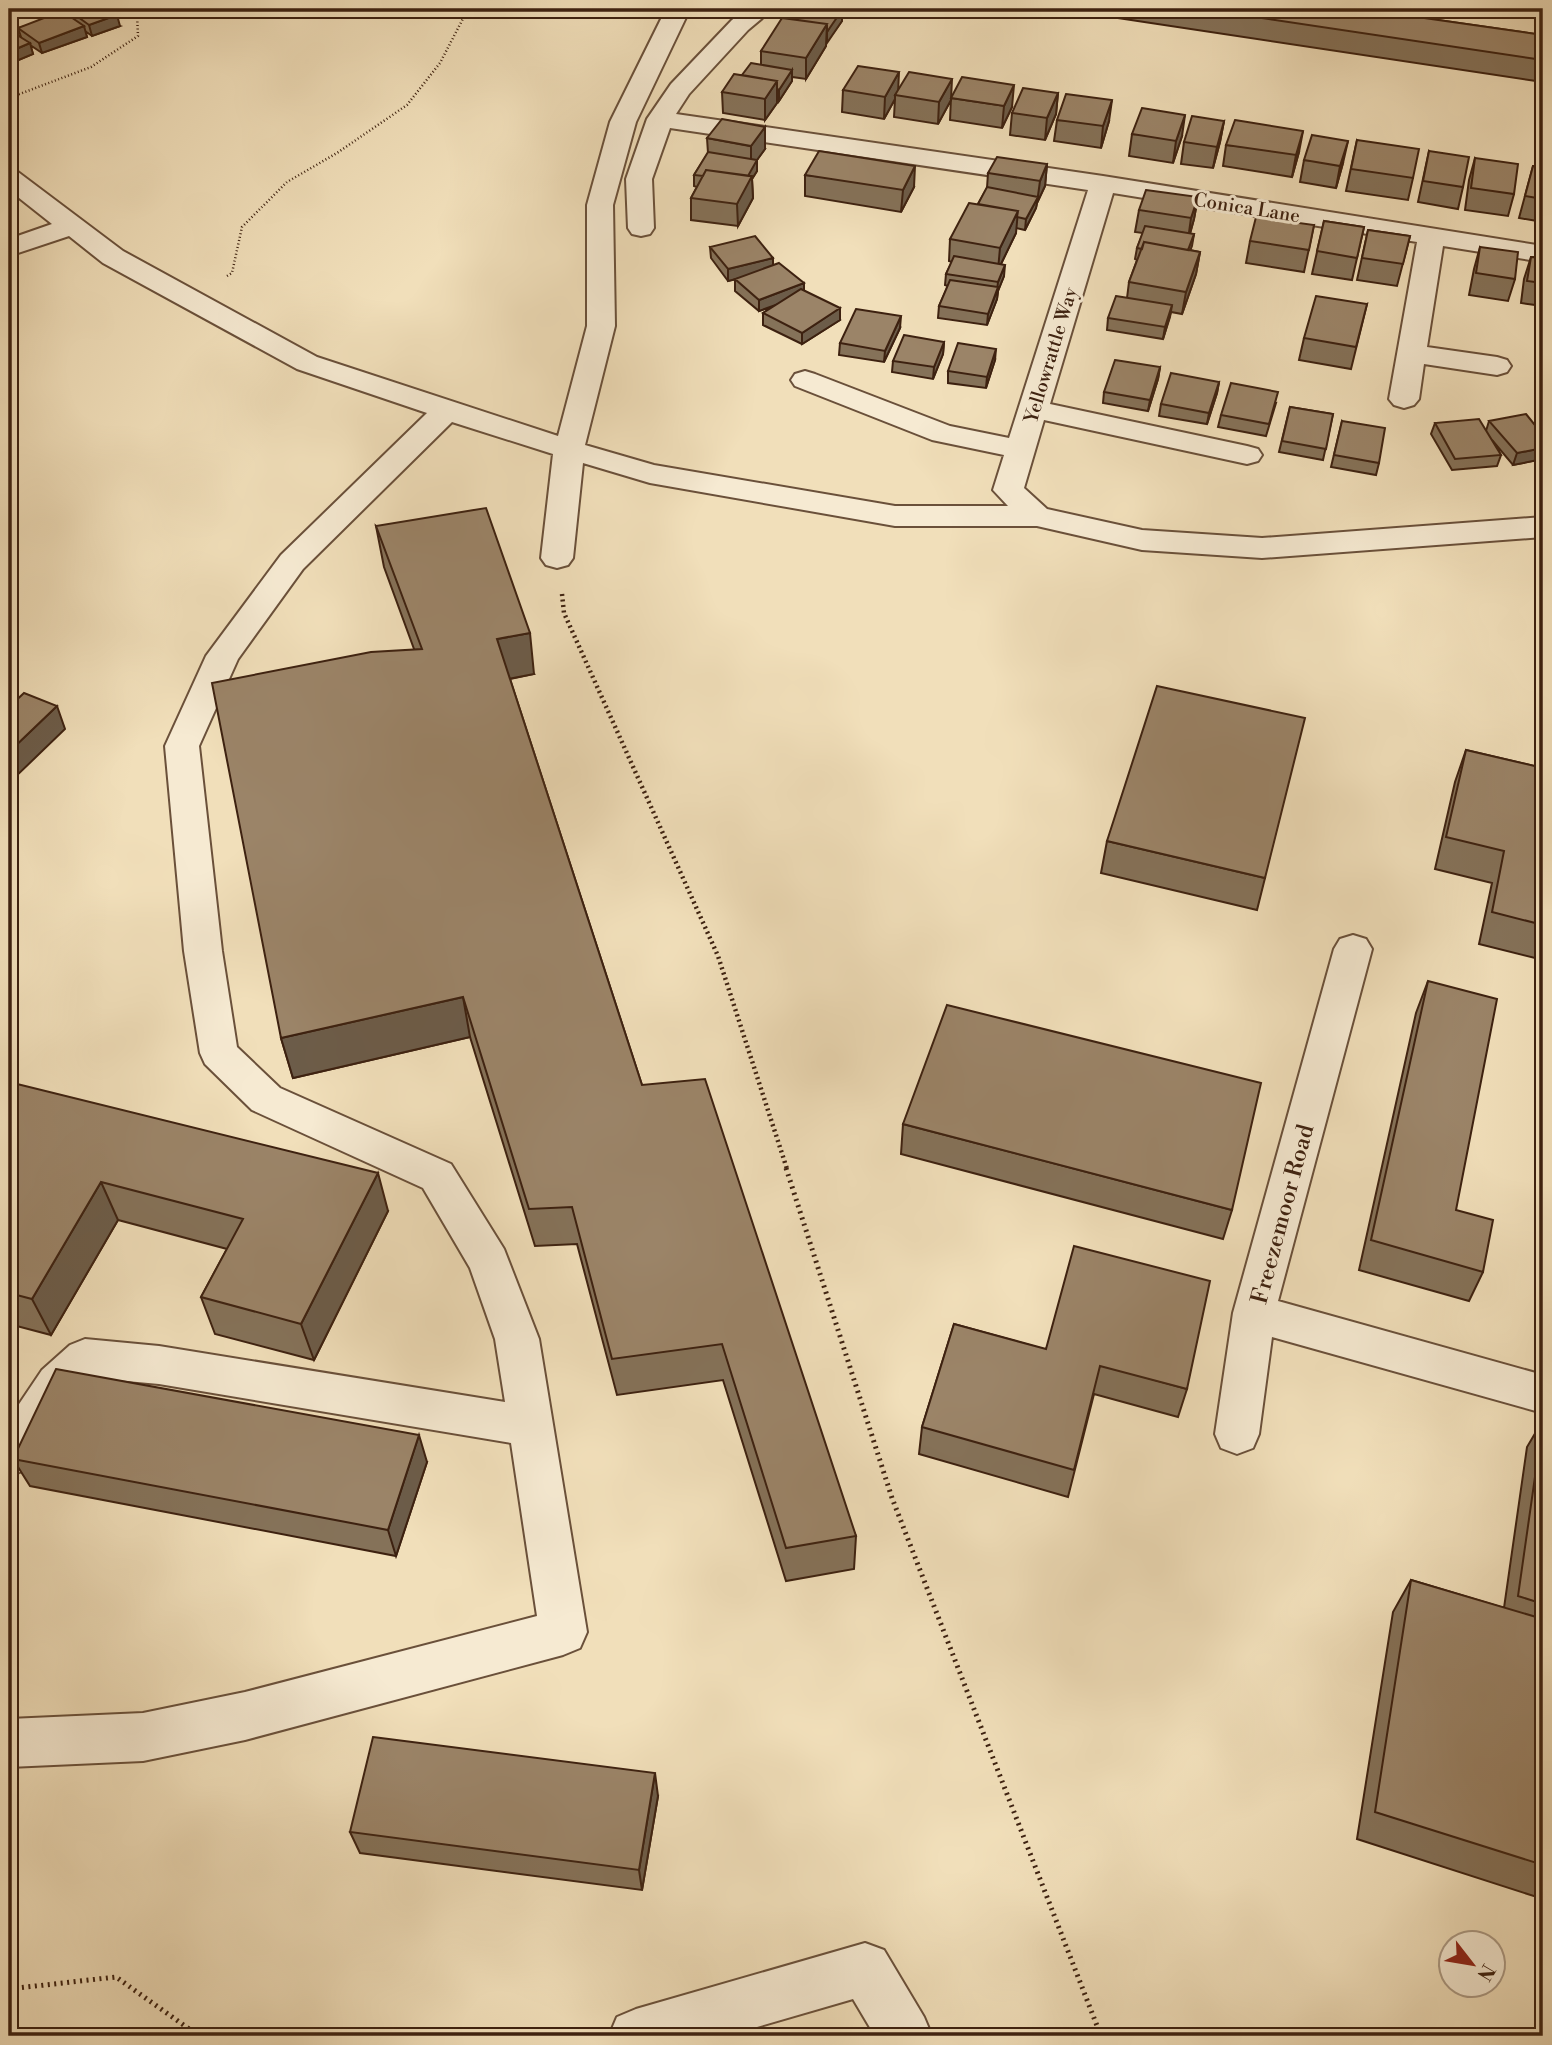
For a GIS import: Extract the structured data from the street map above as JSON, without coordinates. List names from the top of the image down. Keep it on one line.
{"streets":{"street":["Conica Lane","Yellowrattle Way","Freezemoor Road"]},"crossings":[["Conica Lane","Yellowrattle Way"]],"north":"bottom right"}
